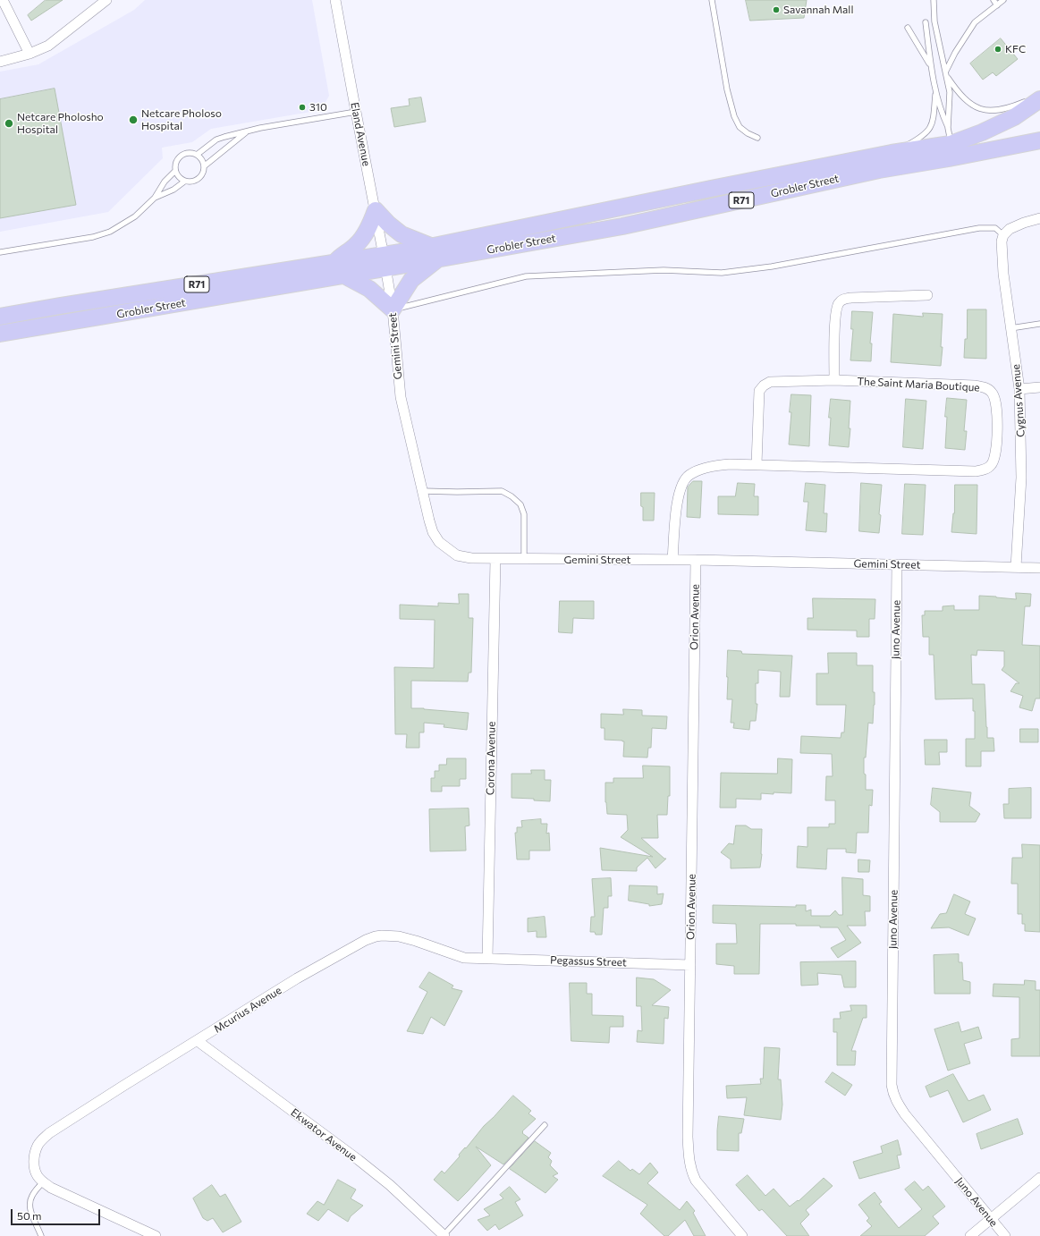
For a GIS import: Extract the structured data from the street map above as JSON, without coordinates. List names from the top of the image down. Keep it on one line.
{"streets":{"main road":["Grobler Street","R71"],"street":["Eland Avenue","Gemini Street","The Saint Maria Boutique","Cygnus Avenue","Orion Avenue","Juno Avenue","Corona Avenue","Pegassus Street","Mcurius Avenue","Ekwator Avenue"]},"crossings":[["Eland Avenue","Grobler Street"],["Eland Avenue","Gemini Street"],["Grobler Street","R71"],["Grobler Street","Gemini Street"],["Gemini Street","The Saint Maria Boutique"],["Gemini Street","Cygnus Avenue"],["Gemini Street","Orion Avenue"],["Gemini Street","Juno Avenue"],["Gemini Street","Corona Avenue"],["Orion Avenue","Pegassus Street"],["Corona Avenue","Pegassus Street"],["Corona Avenue","Mcurius Avenue"],["Pegassus Street","Mcurius Avenue"],["Mcurius Avenue","Ekwator Avenue"]],"places":["Savannah Mall","KFC","310","Netcare Pholoso Hospital","Netcare Pholosho Hospital"],"scale_bar":"50 m"}
